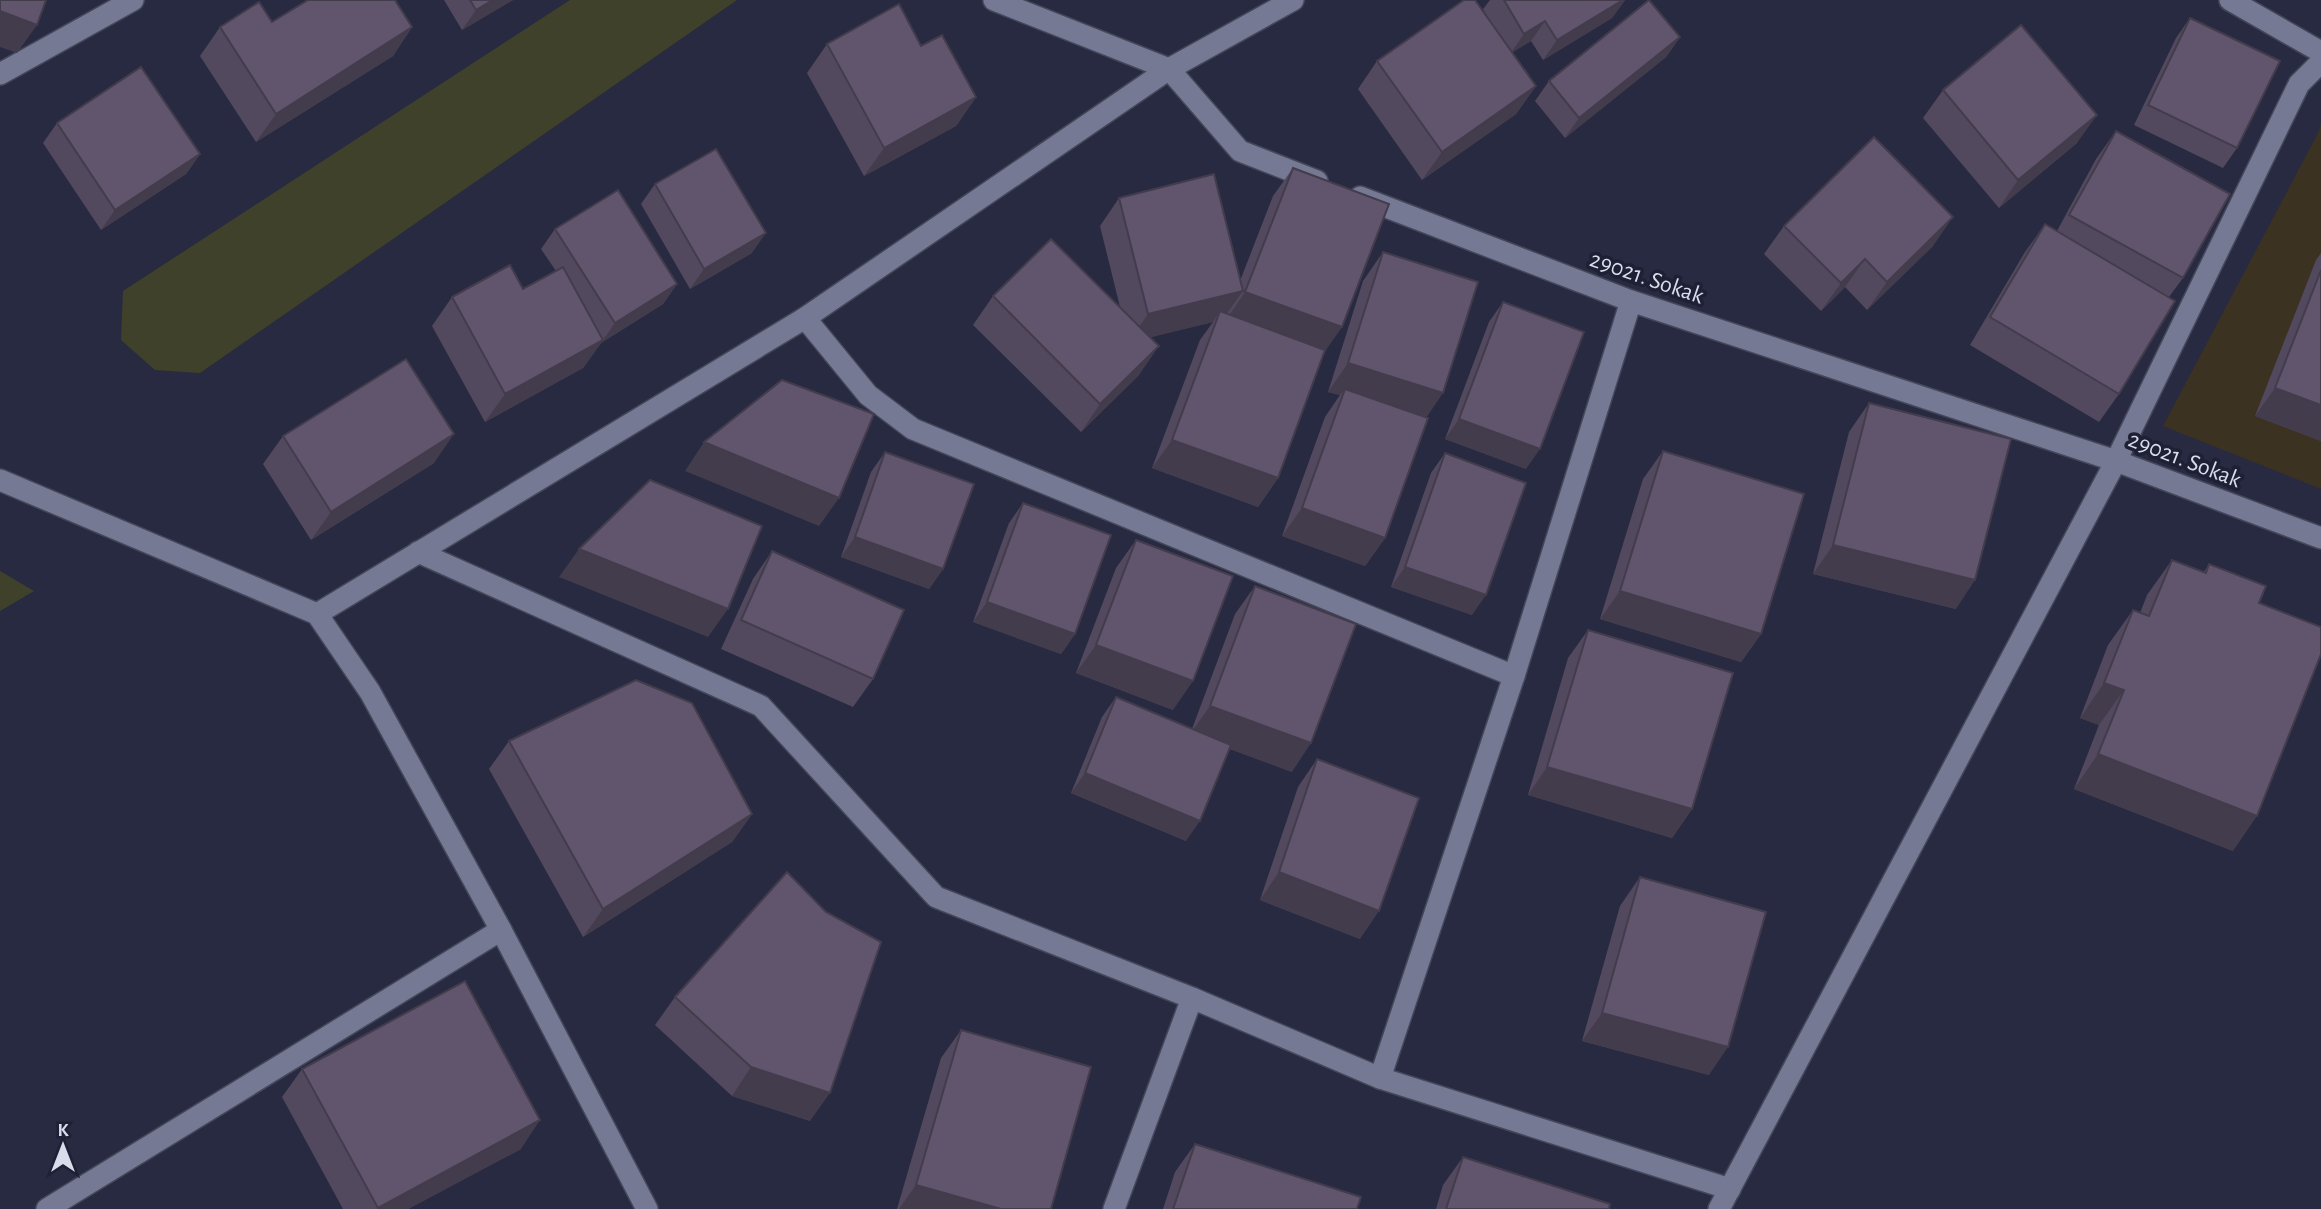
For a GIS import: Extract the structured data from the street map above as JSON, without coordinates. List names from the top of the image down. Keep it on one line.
{"streets":{"street":["29021. Sokak"]},"north":"top"}
